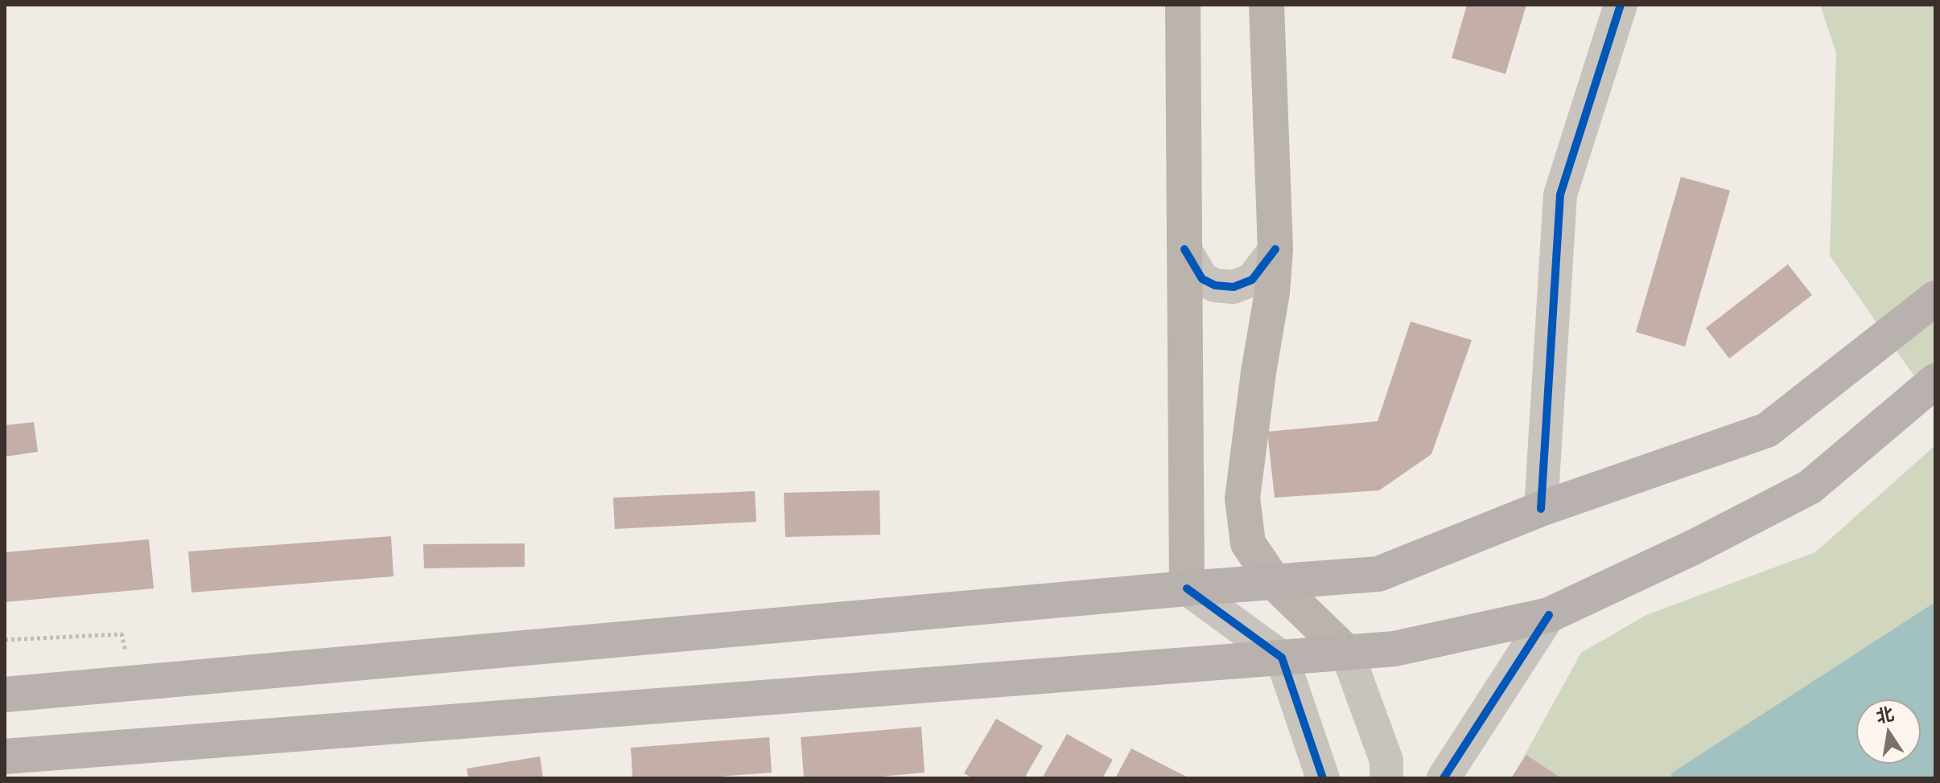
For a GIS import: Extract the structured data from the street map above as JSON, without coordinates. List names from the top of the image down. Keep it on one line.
{"north":"top"}
